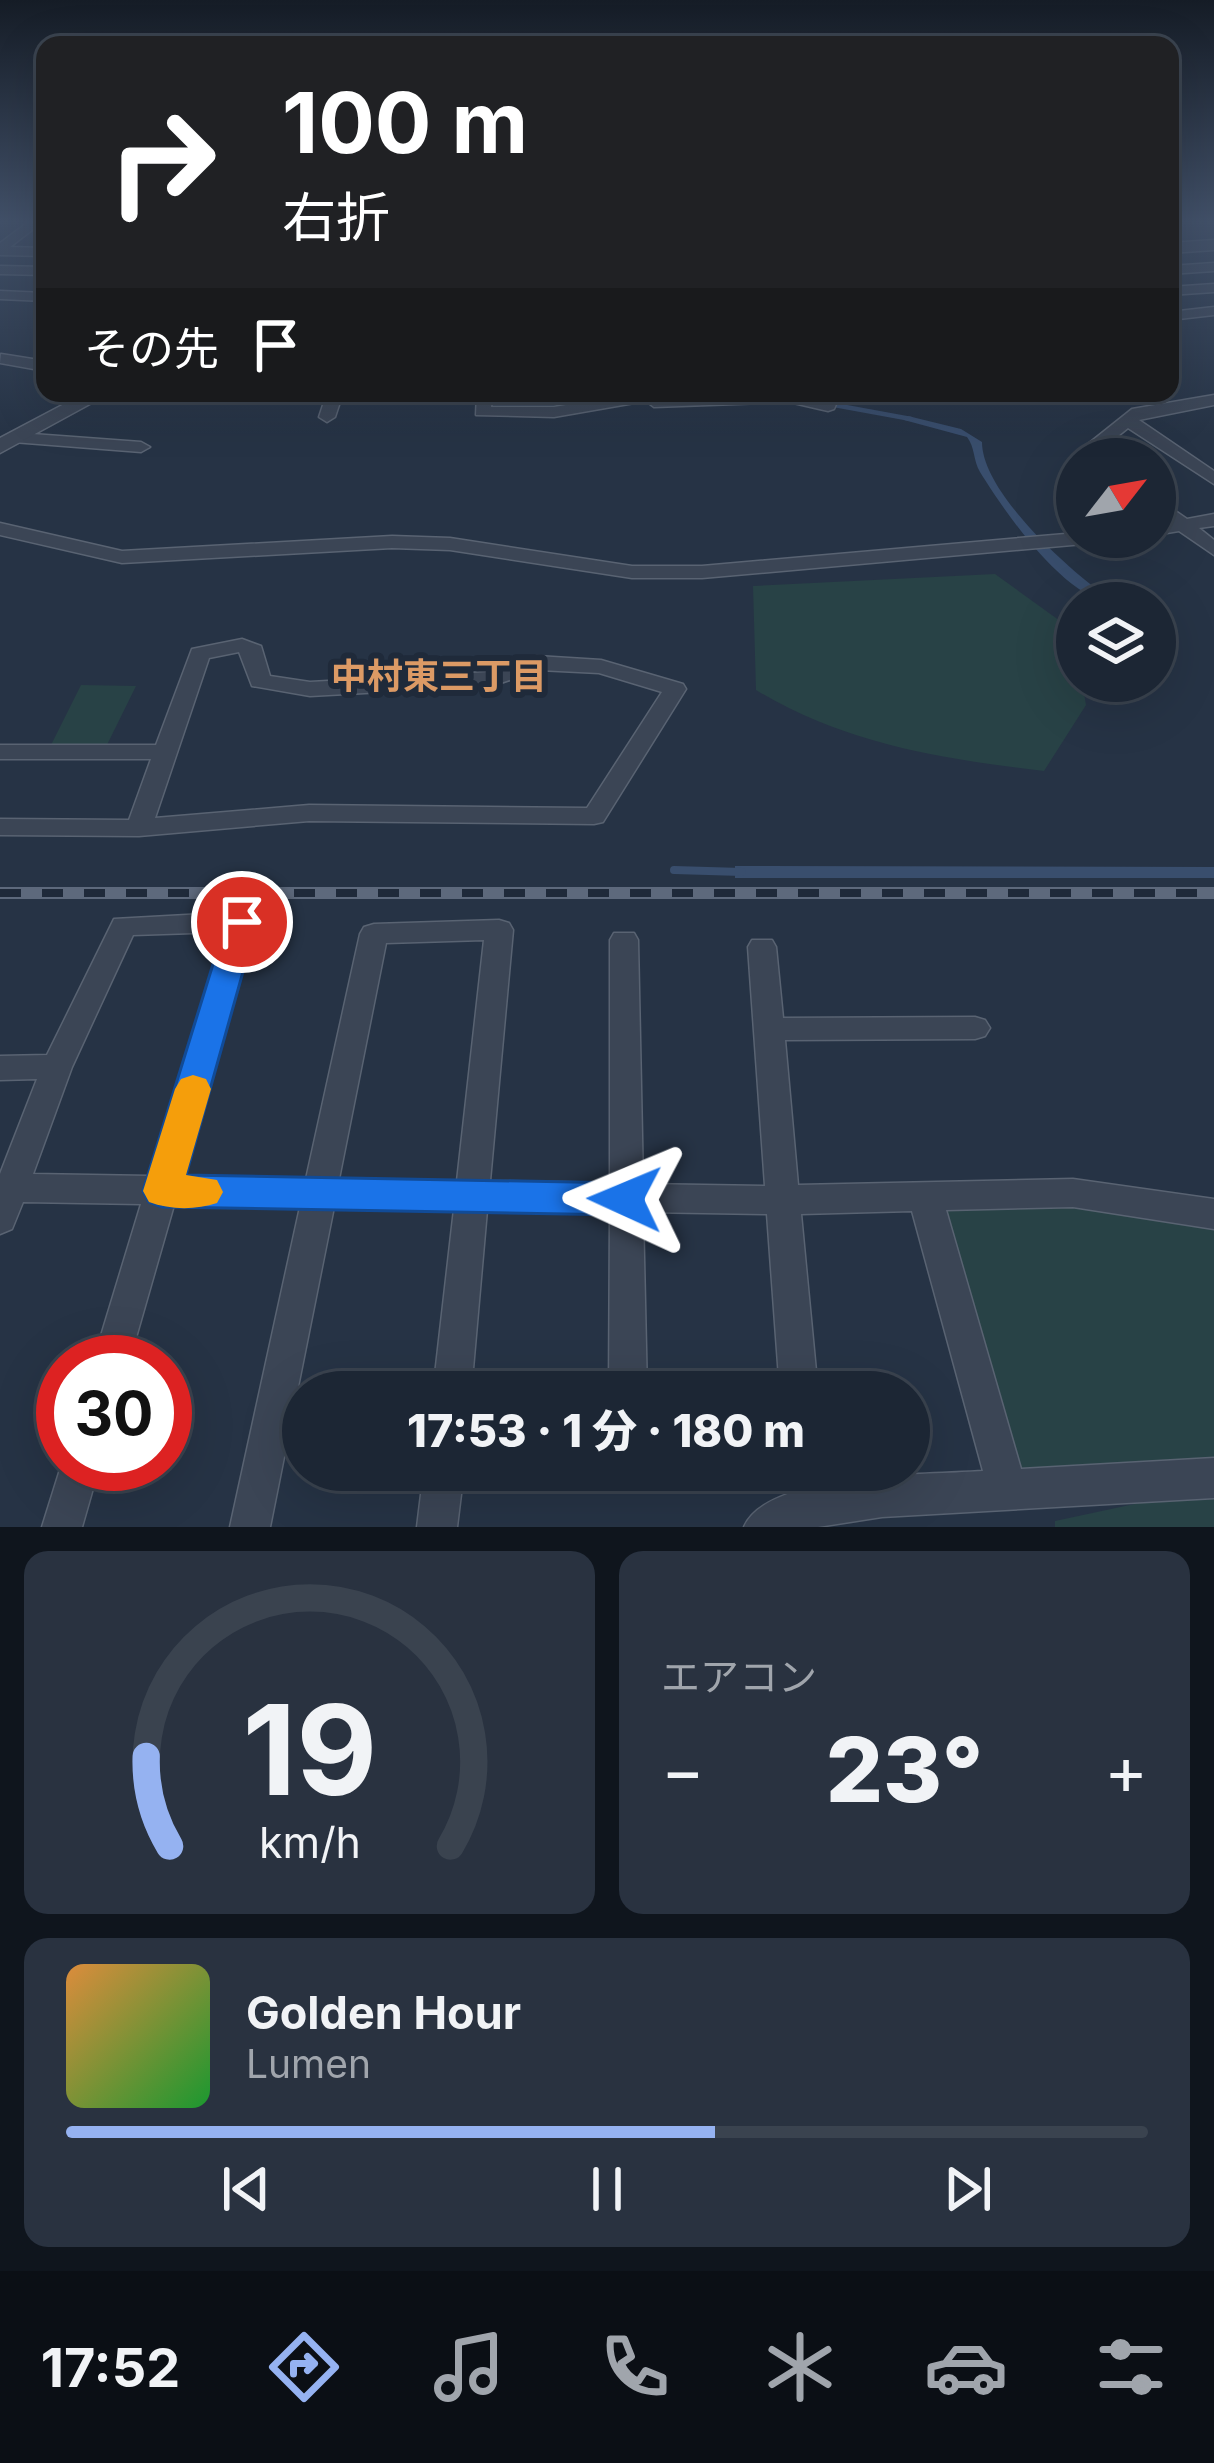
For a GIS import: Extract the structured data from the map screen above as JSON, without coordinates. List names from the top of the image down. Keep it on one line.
{"districts":["中村東三丁目"],"north":"top right","page":{"turn":["100 m","右折"],"then":"その先","limit":"30","trip":"17:53 · 1 分 · 180 m","tile":"エアコン","heat":["−","23°","+"],"song":["Golden Hour","Lumen"],"tabs":"17:52","gauge":["19","km/h"]}}
